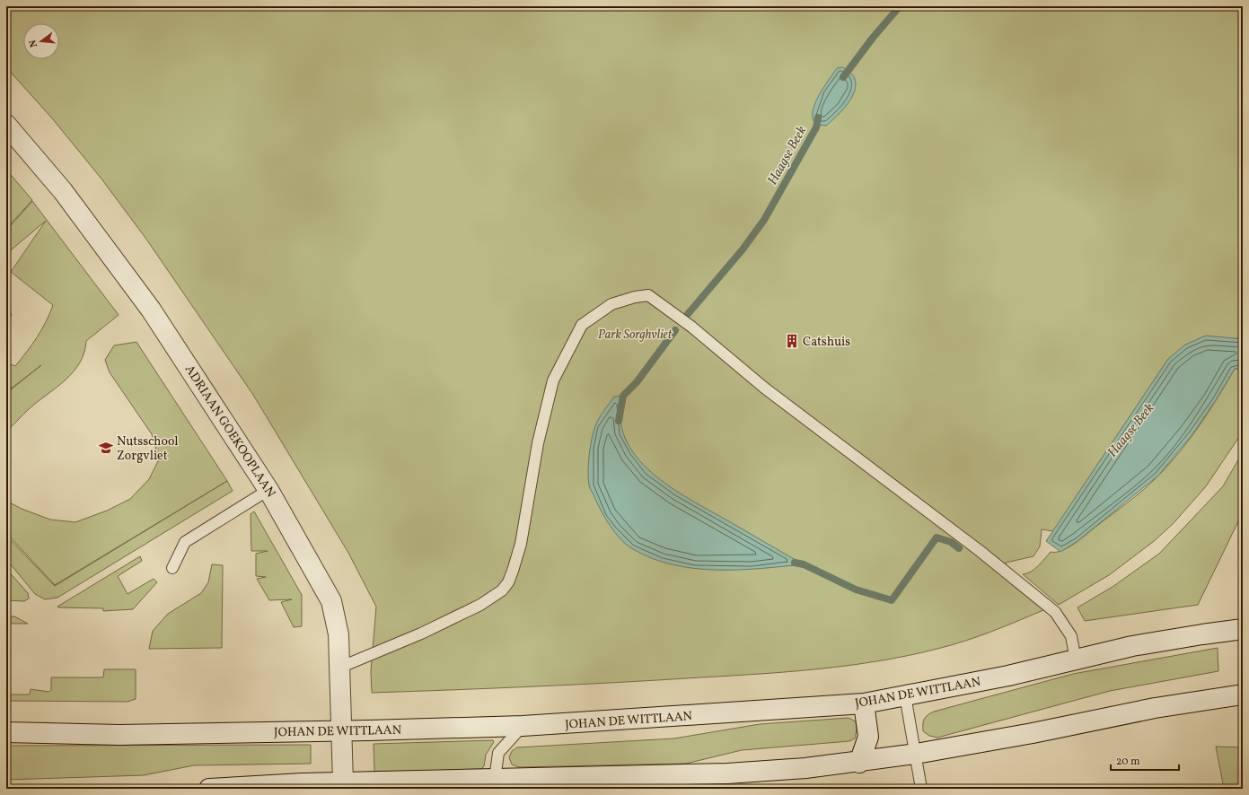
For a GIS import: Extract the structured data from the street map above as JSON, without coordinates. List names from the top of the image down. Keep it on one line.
{"streets":{"main road":["ADRIAAN GOEKOOPLAAN","JOHAN DE WITTLAAN"]},"crossings":[["ADRIAAN GOEKOOPLAAN","JOHAN DE WITTLAAN"]],"water":["Haagse Beek"],"parks":["Park Sorghvliet"],"places":{"building":["Catshuis"],"school or university":["Nutsschool Zorgvliet"]},"scale_bar":"20 m","north":"left"}
